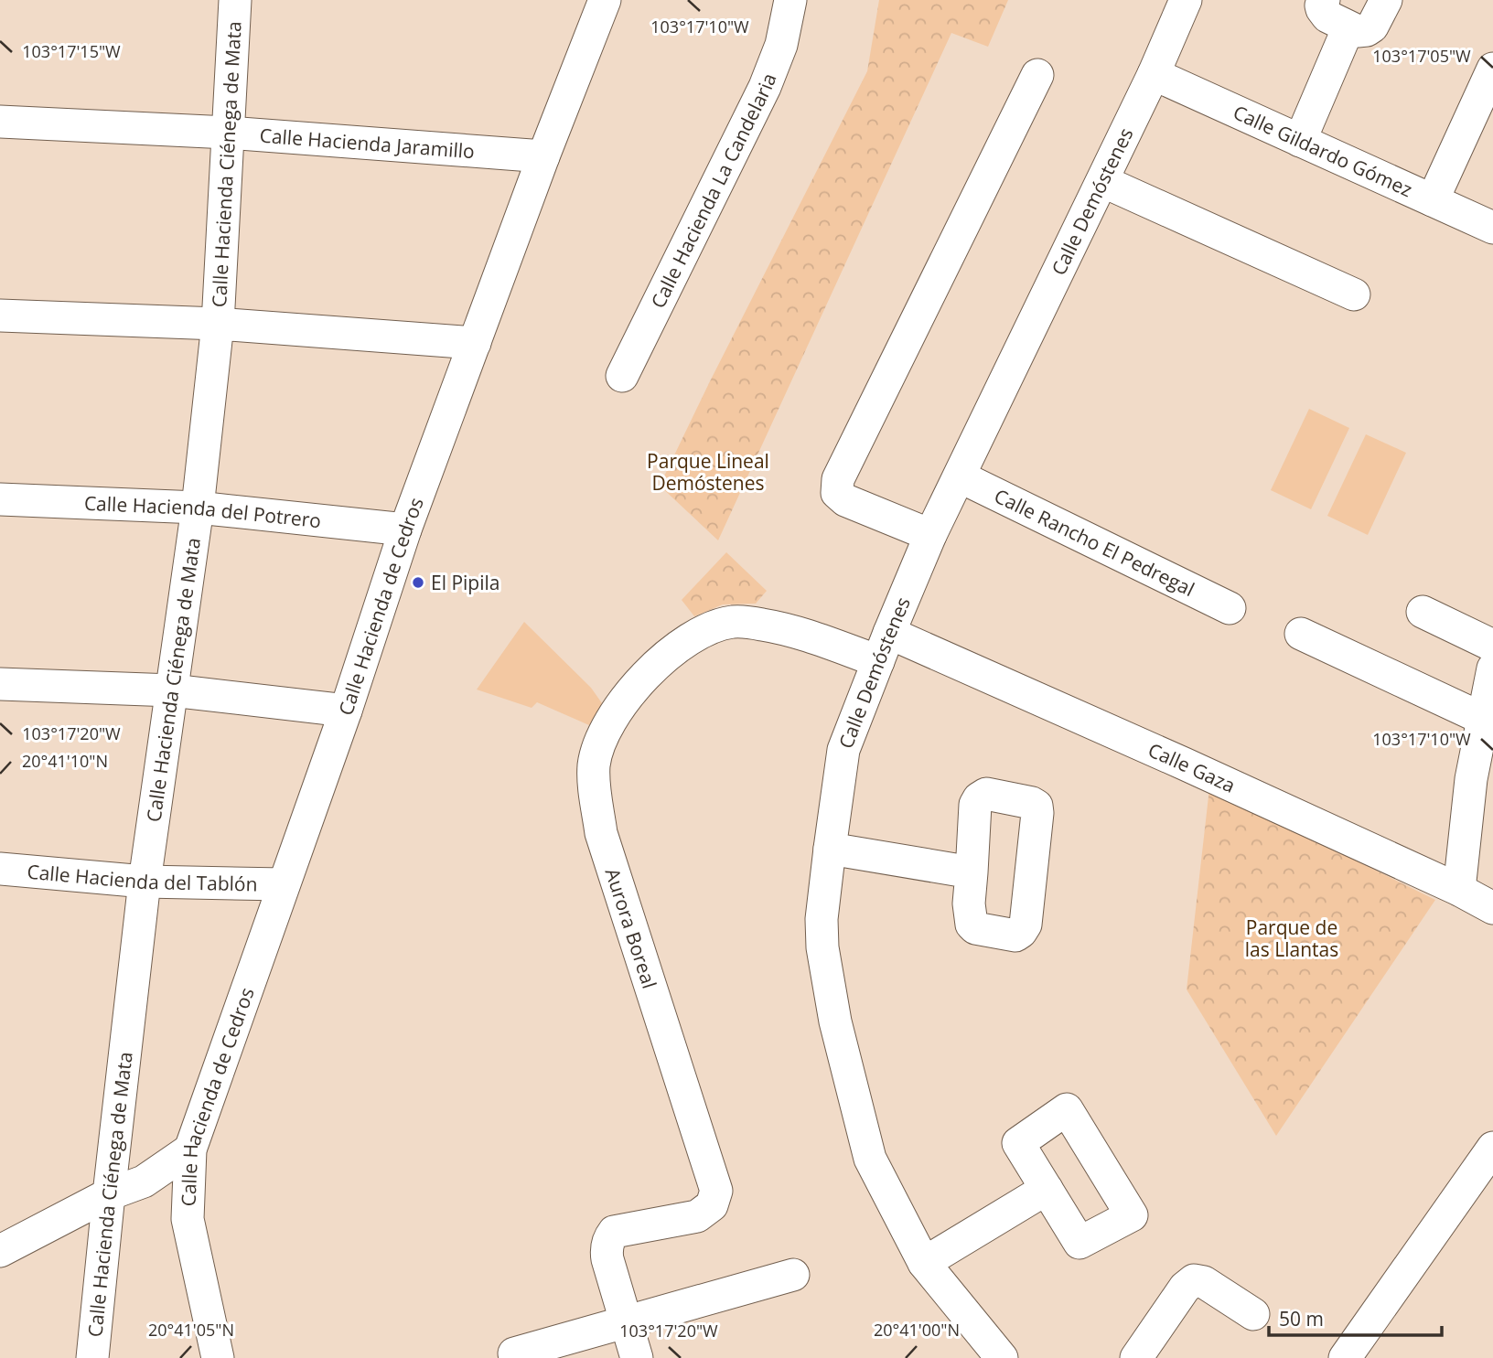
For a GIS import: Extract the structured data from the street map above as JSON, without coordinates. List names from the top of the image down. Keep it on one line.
{"streets":{"street":["Calle Hacienda Jaramillo","Calle Gildardo Gómez","Calle Hacienda Ciénega de Mata","Calle Hacienda La Candelaria","Calle Demóstenes","Calle Hacienda del Potrero","Calle Rancho El Pedregal","Calle Hacienda de Cedros","Calle Gaza","Calle Hacienda del Tablón","Aurora Boreal"]},"crossings":[["Calle Hacienda Jaramillo","Calle Hacienda Ciénega de Mata"],["Calle Hacienda Jaramillo","Calle Hacienda de Cedros"],["Calle Gildardo Gómez","Calle Demóstenes"],["Calle Hacienda Ciénega de Mata","Calle Hacienda del Potrero"],["Calle Hacienda Ciénega de Mata","Calle Hacienda del Tablón"],["Calle Demóstenes","Calle Rancho El Pedregal"],["Calle Demóstenes","Calle Gaza"],["Calle Demóstenes","Aurora Boreal"],["Calle Hacienda del Potrero","Calle Hacienda de Cedros"],["Calle Hacienda de Cedros","Calle Hacienda del Tablón"],["Calle Gaza","Aurora Boreal"]],"parks":["Parque Lineal Demóstenes","Parque de las Llantas"],"places":["El Pipila"],"scale_bar":"50 m","coordinates":["103°17'10\"W","103°17'15\"W","103°17'05\"W","103°17'20\"W","20°41'10\"N","20°41'05\"N","20°41'00\"N"]}
